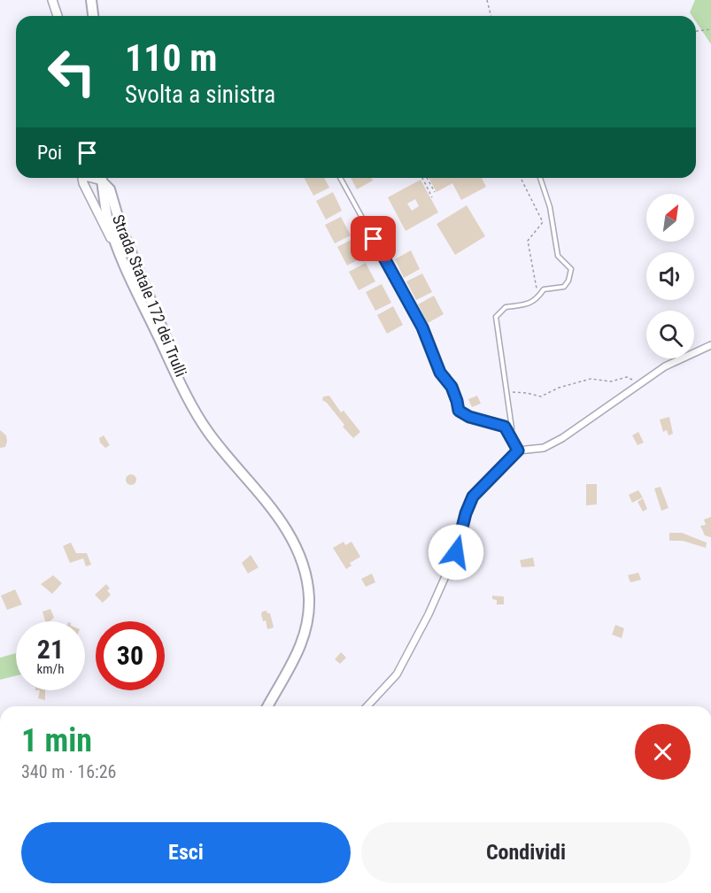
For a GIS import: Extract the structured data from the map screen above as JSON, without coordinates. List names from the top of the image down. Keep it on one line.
{"streets":{"main road":["Strada Statale 172 dei Trulli"]},"north":"top right","page":{"turn":["110 m","Svolta a sinistra"],"then":"Poi","speed":"21 km/h","limit":"30","heading":["1 min","340 m · 16:26"],"buttons":["Esci","Condividi"]}}
